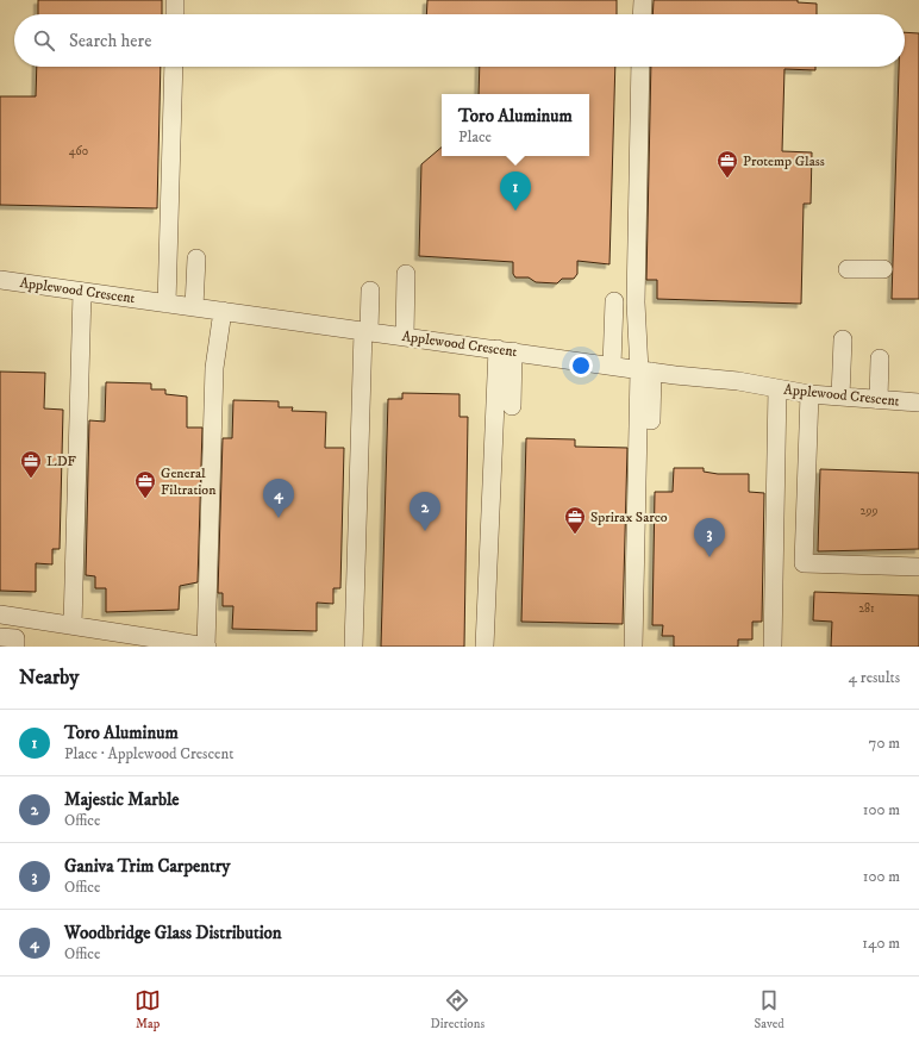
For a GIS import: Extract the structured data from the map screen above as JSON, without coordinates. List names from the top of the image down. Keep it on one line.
{"streets":{"street":["Applewood Crescent"]},"places":{"office":["Protemp Glass","LDF","General Filtration","Sprirax Sarco"]},"house_numbers":["460","299","281"],"page":{"search":"Search here","popup":["Toro Aluminum","Place"],"pins":["1","4","2","3"],"heading":["Nearby","4 results"],"list":[{"mark":"1","name":"Toro Aluminum","note":"Place · Applewood Crescent","value":"70 m"},{"mark":"2","name":"Majestic Marble","note":"Office","value":"100 m"},{"mark":"3","name":"Ganiva Trim Carpentry","note":"Office","value":"100 m"},{"mark":"4","name":"Woodbridge Glass Distribution","note":"Office","value":"140 m"}],"nav":["Map","Directions","Saved"]}}
